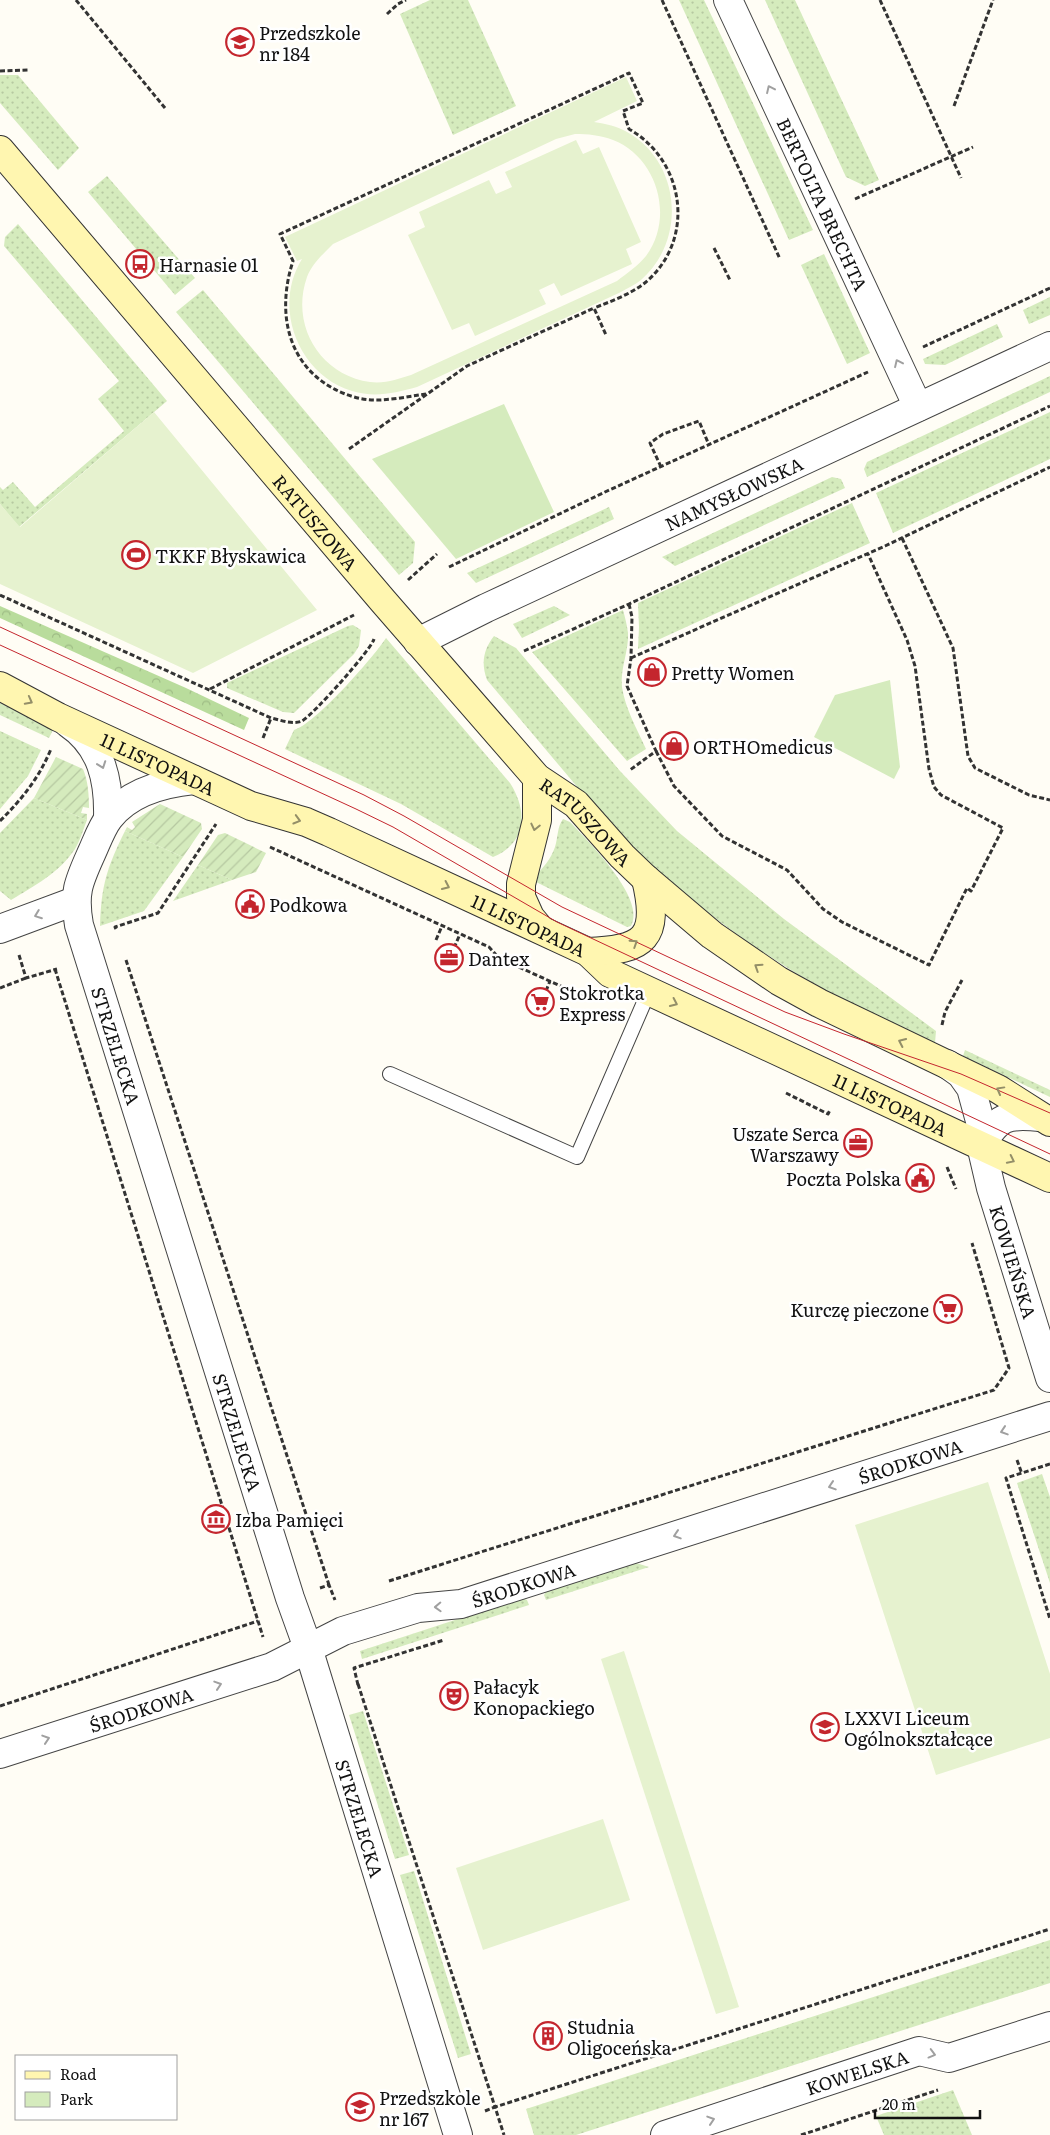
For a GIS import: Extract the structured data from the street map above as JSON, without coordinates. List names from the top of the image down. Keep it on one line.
{"streets":{"street":["BERTOLTA BRECHTA","NAMYSŁOWSKA","RATUSZOWA","11 LISTOPADA","STRZELECKA","KOWIEŃSKA","ŚRODKOWA","KOWELSKA"]},"crossings":[["BERTOLTA BRECHTA","NAMYSŁOWSKA"],["NAMYSŁOWSKA","RATUSZOWA"],["11 LISTOPADA","STRZELECKA"],["11 LISTOPADA","KOWIEŃSKA"],["STRZELECKA","ŚRODKOWA"]],"one_way":["BERTOLTA BRECHTA","KOWELSKA"],"places":{"school or university":["Przedszkole nr 184","LXXVI Liceum Ogólnokształcące","Przedszkole nr 167"],"bus stop":["Harnasie 01"],"sports":["TKKF Błyskawica"],"shop":["Pretty Women","ORTHOmedicus"],"public building":["Podkowa","Poczta Polska"],"office":["Dantex","Uszate Serca Warszawy"],"supermarket":["Stokrotka Express","Kurczę pieczone"],"museum":["Izba Pamięci"],"theatre":["Pałacyk Konopackiego"],"building":["Studnia Oligoceńska"]},"legend":["Road","Park"],"scale_bar":"20 m"}
